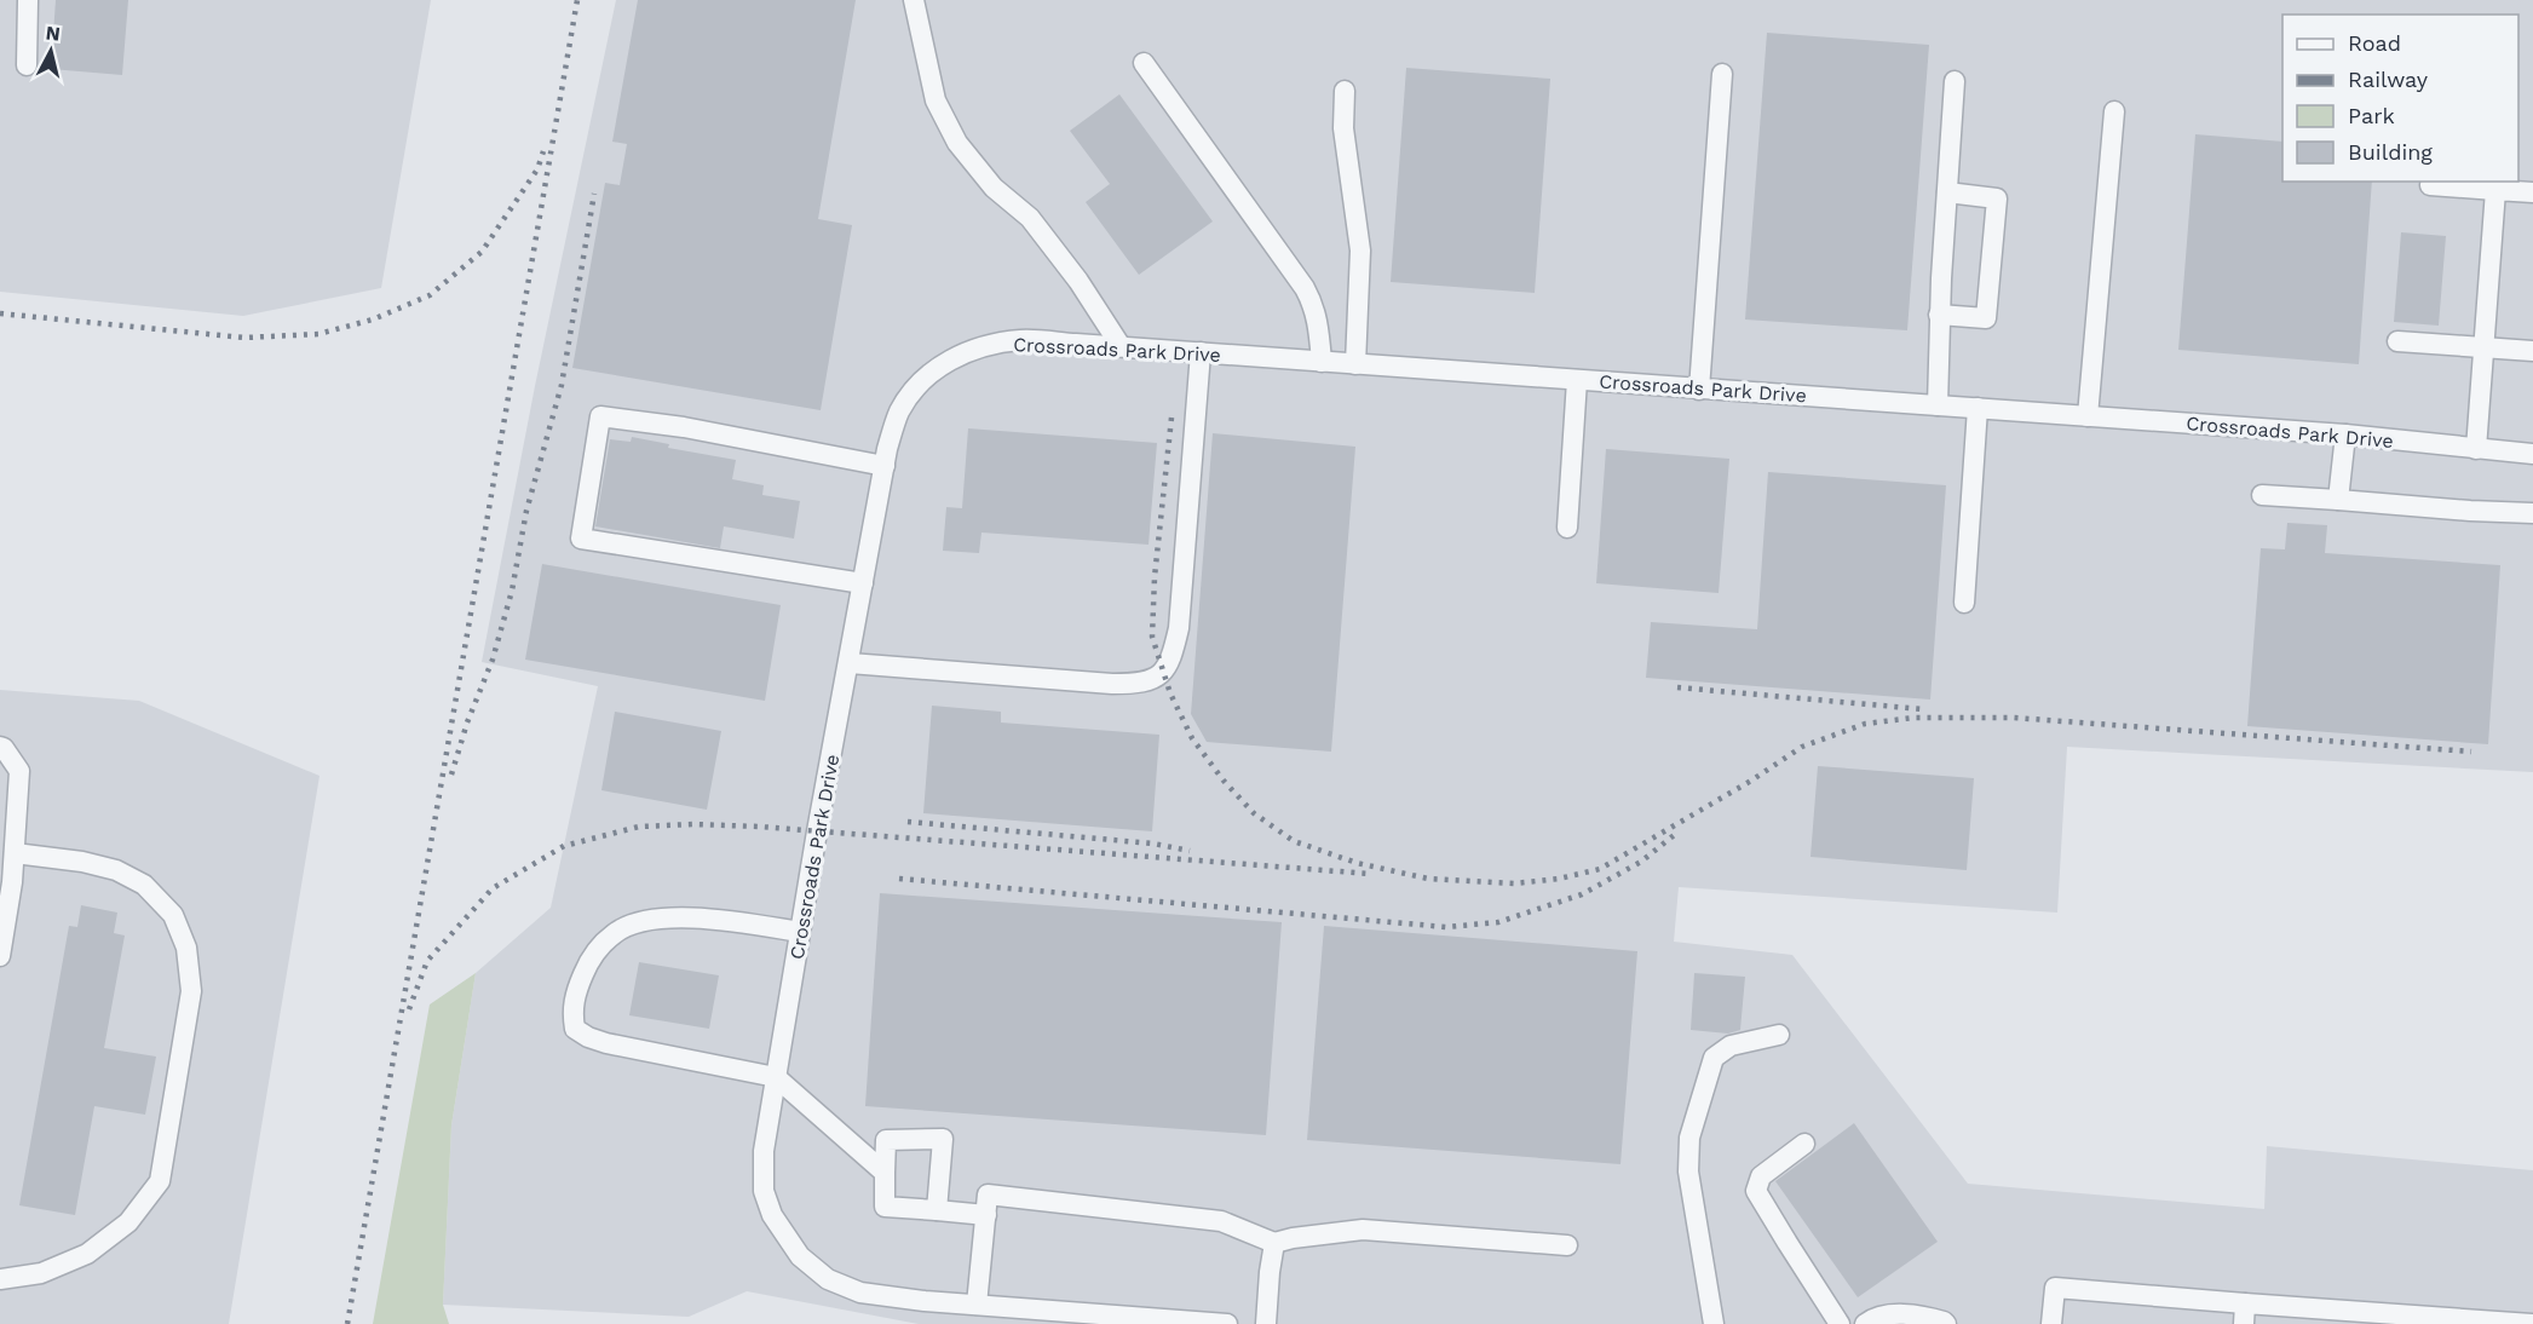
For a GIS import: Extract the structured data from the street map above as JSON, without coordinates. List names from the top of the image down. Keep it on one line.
{"streets":{"street":["Crossroads Park Drive"]},"legend":["Road","Railway","Park","Building"],"north":"top"}
